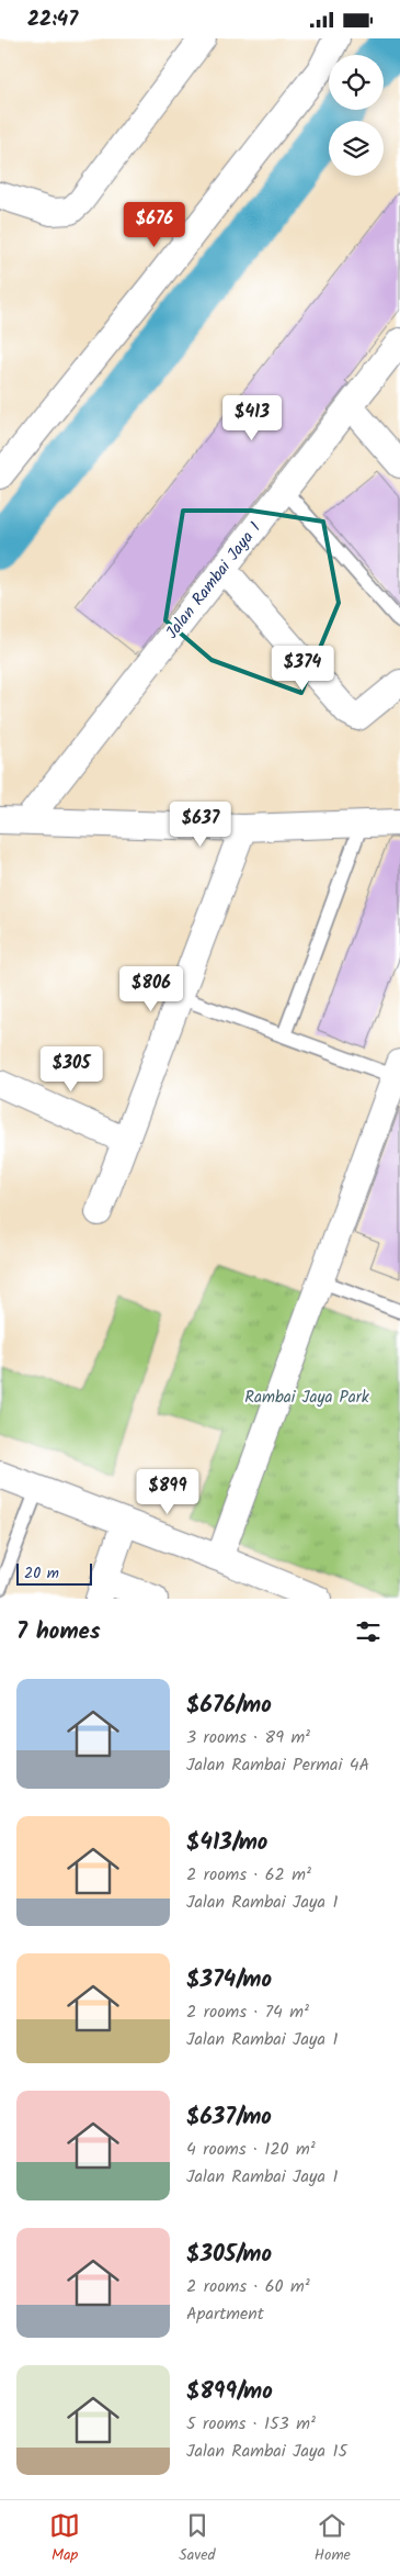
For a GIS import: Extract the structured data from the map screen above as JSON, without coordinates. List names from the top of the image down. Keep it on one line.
{"streets":{"street":["Jalan Rambai Jaya 1"]},"parks":["Rambai Jaya Park"],"scale_bar":"20 m","page":{"status":"22:47","price":["$676","$413","$374","$637","$806","$305","$899"],"scale":"20 m","heading":"7 homes","list":[{"name":"$676/mo","note":"3 rooms · 89 m² · Jalan Rambai Permai 4A"},{"name":"$413/mo","note":"2 rooms · 62 m² · Jalan Rambai Jaya 1"},{"name":"$374/mo","note":"2 rooms · 74 m² · Jalan Rambai Jaya 1"},{"name":"$637/mo","note":"4 rooms · 120 m² · Jalan Rambai Jaya 1"},{"name":"$305/mo","note":"2 rooms · 60 m² · Apartment"},{"name":"$899/mo","note":"5 rooms · 153 m² · Jalan Rambai Jaya 15"}],"tabs":["Map","Saved","Home"]}}
